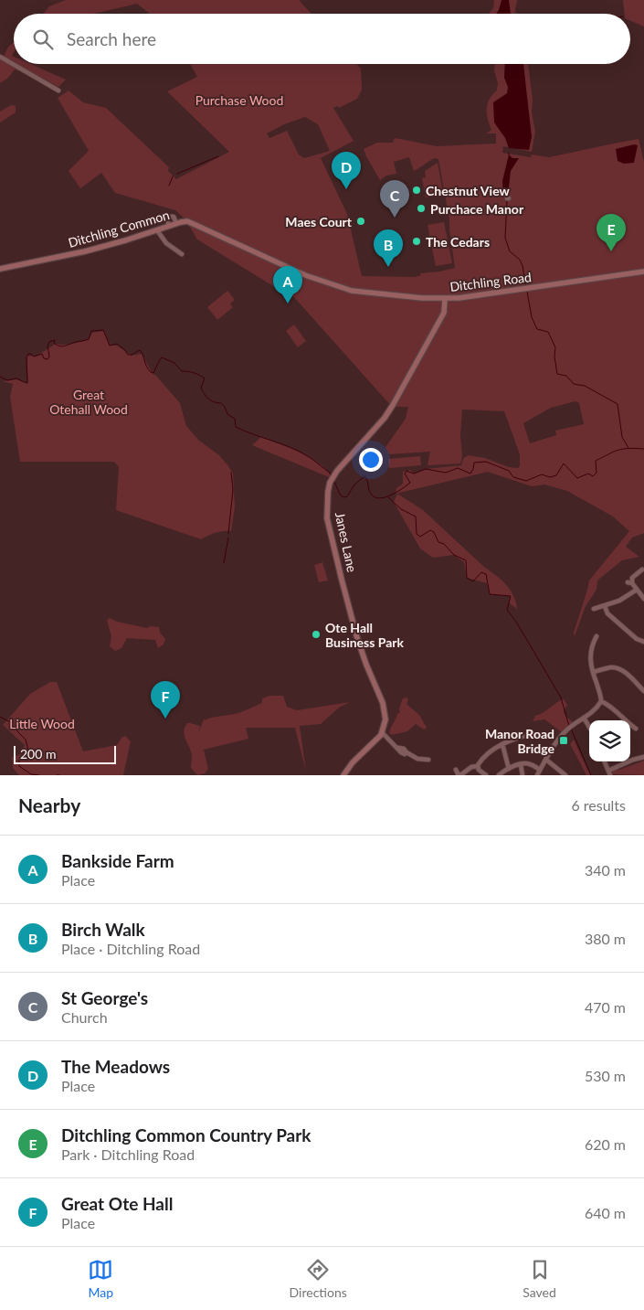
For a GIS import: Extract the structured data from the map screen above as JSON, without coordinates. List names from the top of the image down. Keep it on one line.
{"streets":{"main road":["Ditchling Common","Ditchling Road","Janes Lane"]},"crossings":[["Ditchling Common","Ditchling Road"],["Ditchling Road","Janes Lane"]],"parks":["Purchase Wood","Great Otehall Wood","Little Wood"],"places":{"other":["Chestnut View","Purchace Manor","Maes Court","The Cedars","Ote Hall Business Park"],"transit":["Manor Road Bridge"]},"scale_bar":"200 m","page":{"search":"Search here","pins":["D","C","E","B","A","F"],"scale":"200 m","heading":["Nearby","6 results"],"list":[{"mark":"A","name":"Bankside Farm","note":"Place","value":"340 m"},{"mark":"B","name":"Birch Walk","note":"Place · Ditchling Road","value":"380 m"},{"mark":"C","name":"St George's","note":"Church","value":"470 m"},{"mark":"D","name":"The Meadows","note":"Place","value":"530 m"},{"mark":"E","name":"Ditchling Common Country Park","note":"Park · Ditchling Road","value":"620 m"},{"mark":"F","name":"Great Ote Hall","note":"Place","value":"640 m"}],"nav":["Map","Directions","Saved"]}}
